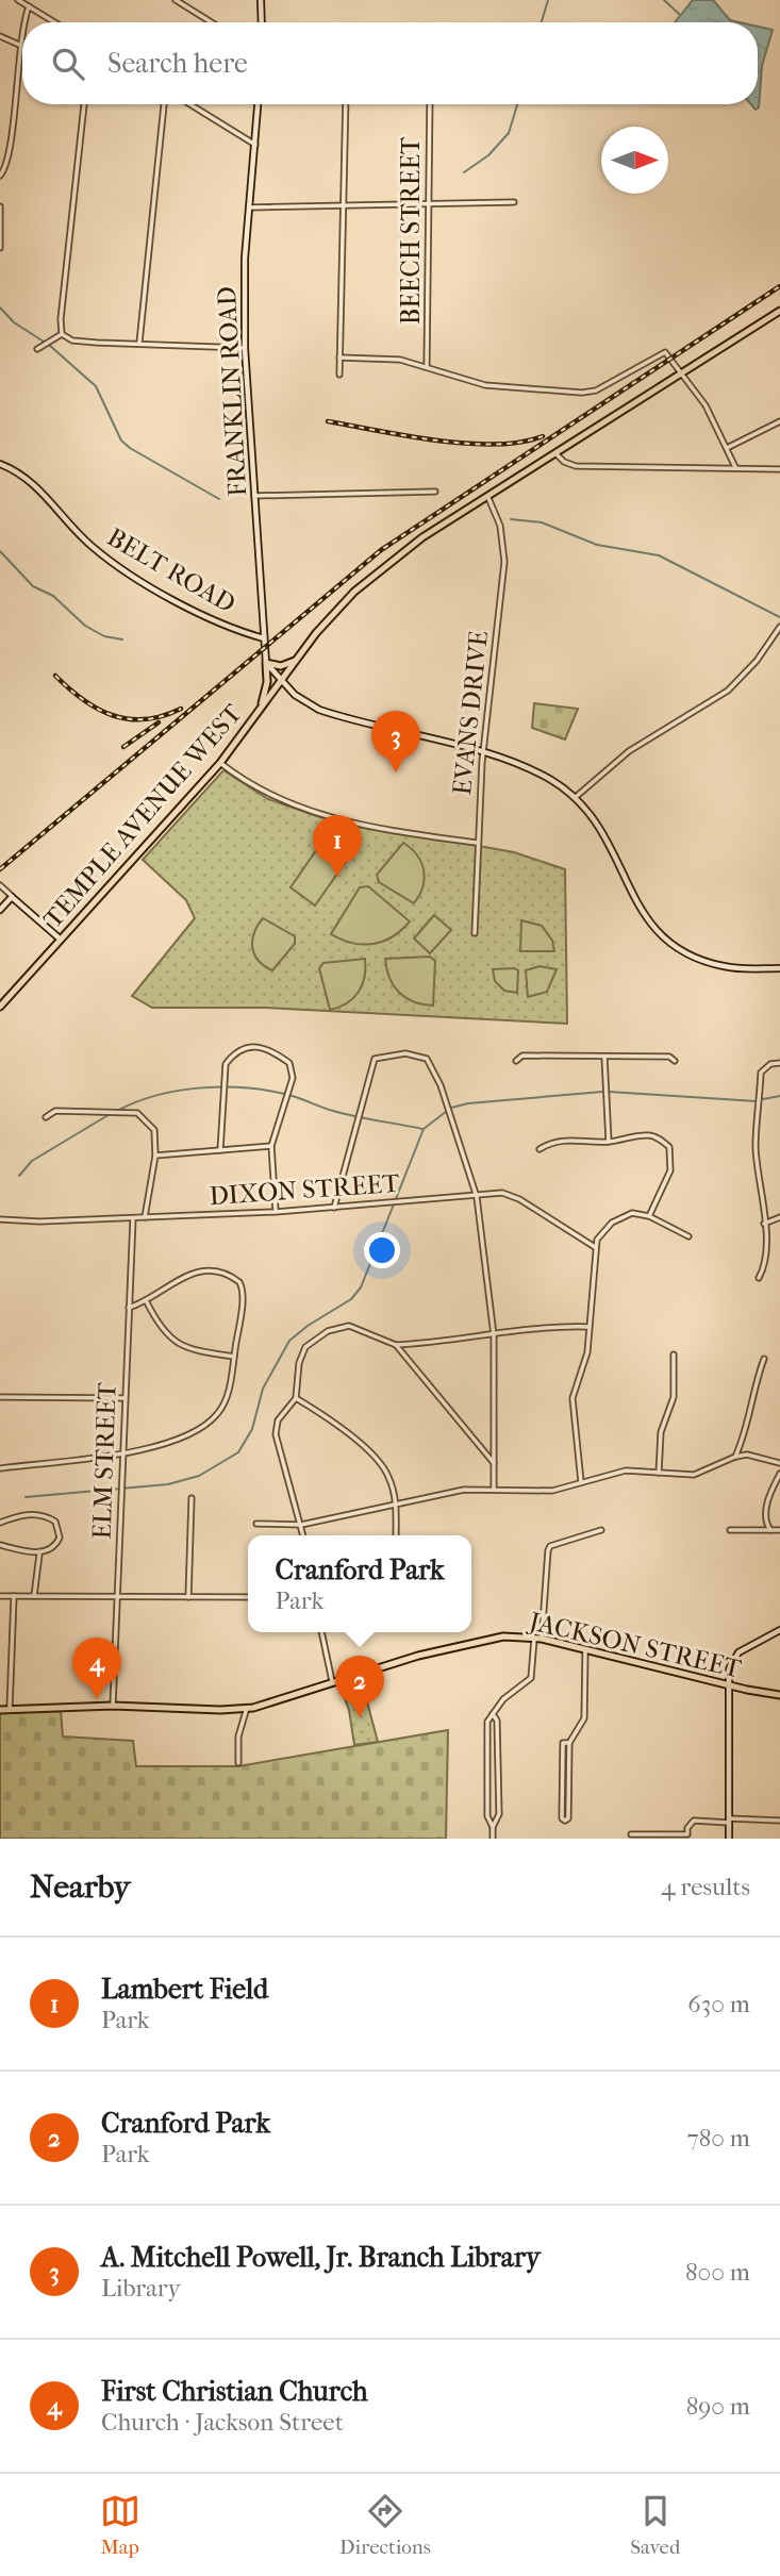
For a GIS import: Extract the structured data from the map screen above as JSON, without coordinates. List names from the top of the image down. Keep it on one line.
{"streets":{"main road":["TEMPLE AVENUE WEST","JACKSON STREET"],"street":["BEECH STREET","FRANKLIN ROAD","BELT ROAD","EVANS DRIVE","DIXON STREET","ELM STREET"]},"crossings":[["FRANKLIN ROAD","BELT ROAD"],["EVANS DRIVE","TEMPLE AVENUE WEST"],["DIXON STREET","ELM STREET"],["ELM STREET","JACKSON STREET"]],"north":"right","page":{"search":"Search here","pins":["3","1","4","2"],"popup":["Cranford Park","Park"],"heading":["Nearby","4 results"],"list":[{"mark":"1","name":"Lambert Field","note":"Park","value":"630 m"},{"mark":"2","name":"Cranford Park","note":"Park","value":"780 m"},{"mark":"3","name":"A. Mitchell Powell, Jr. Branch Library","note":"Library","value":"800 m"},{"mark":"4","name":"First Christian Church","note":"Church · Jackson Street","value":"890 m"}],"nav":["Map","Directions","Saved"]}}
